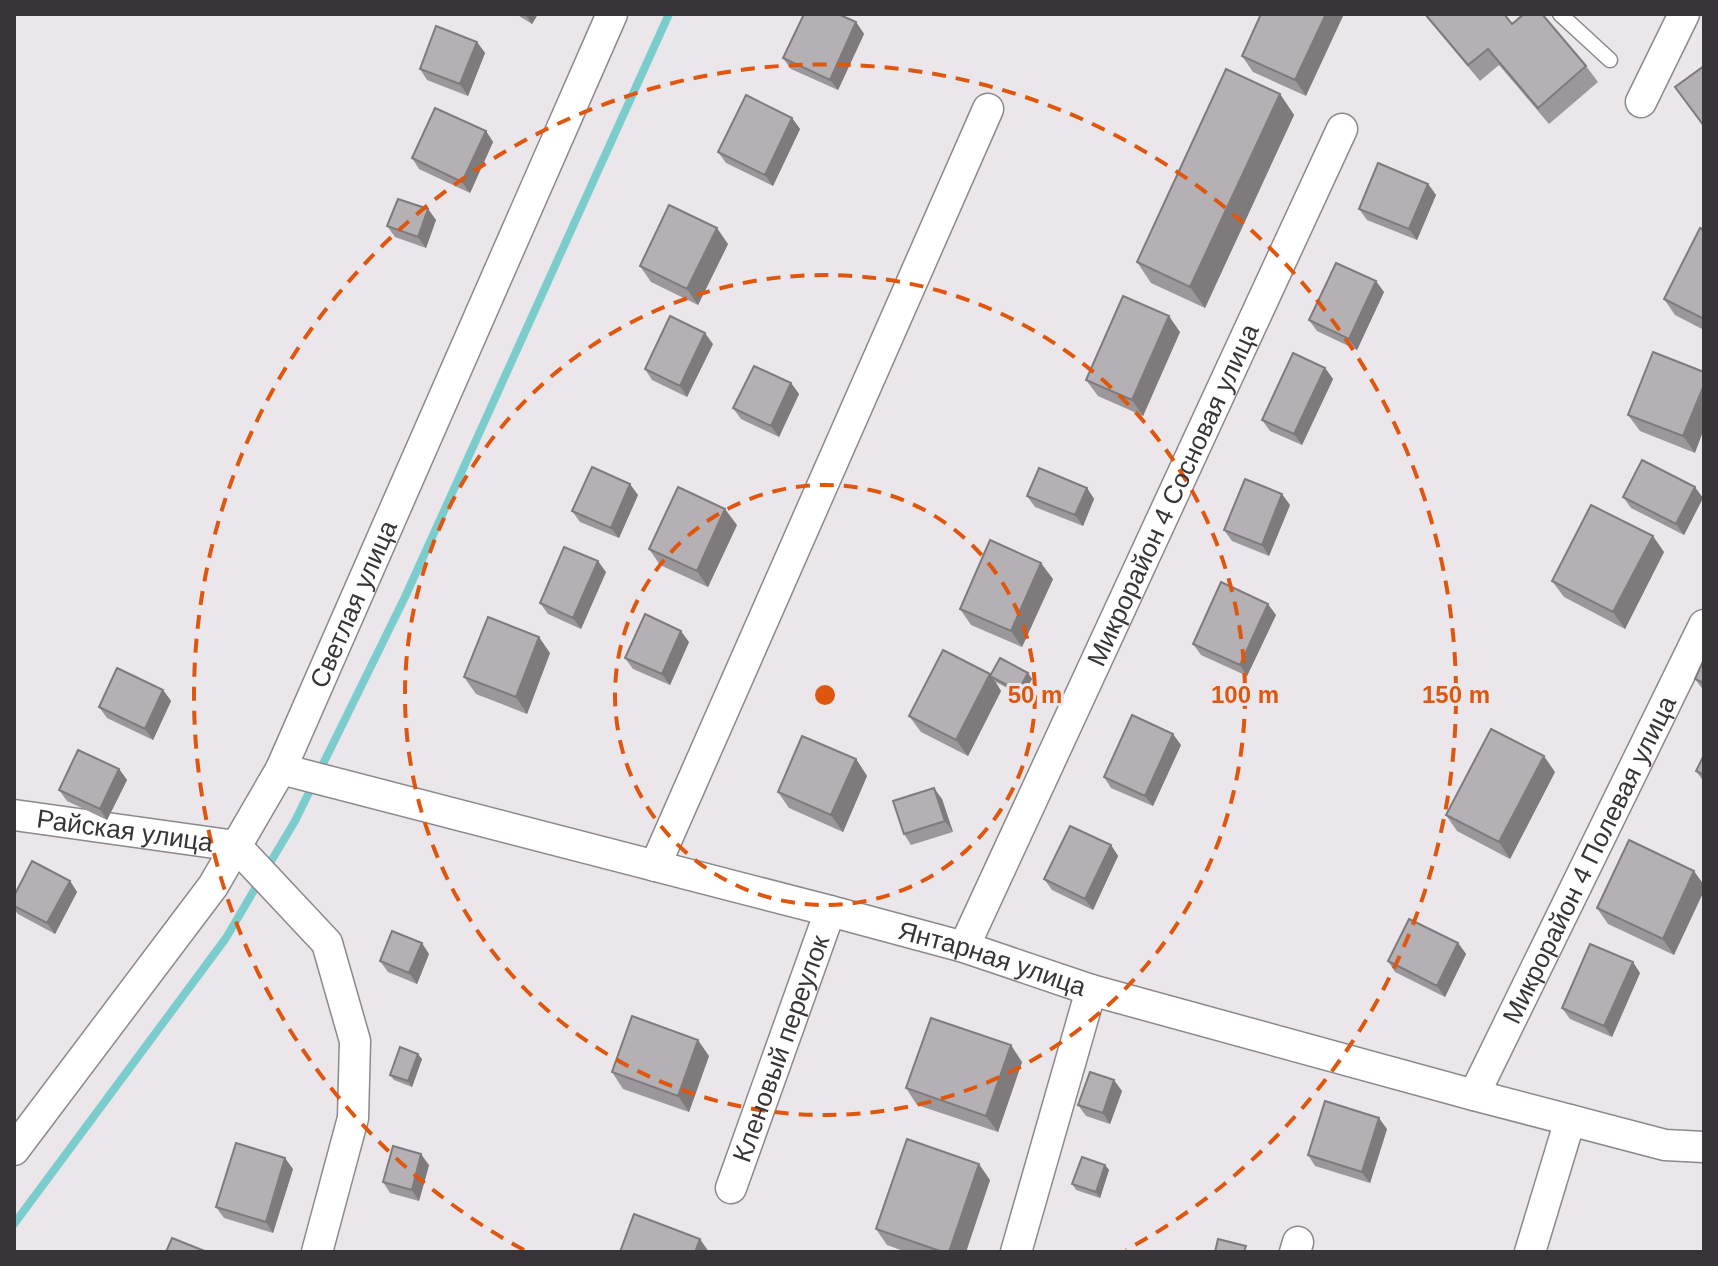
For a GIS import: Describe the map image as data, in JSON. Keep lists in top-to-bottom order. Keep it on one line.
{"streets":{"street":["Микрорайон 4 Сосновая улица","Светлая улица","Райская улица","Микрорайон 4 Полевая улица","Янтарная улица","Кленовый переулок"]},"crossings":[["Микрорайон 4 Сосновая улица","Янтарная улица"],["Светлая улица","Райская улица"],["Светлая улица","Янтарная улица"],["Микрорайон 4 Полевая улица","Янтарная улица"],["Янтарная улица","Кленовый переулок"]],"rings":["50 m","100 m","150 m"]}
